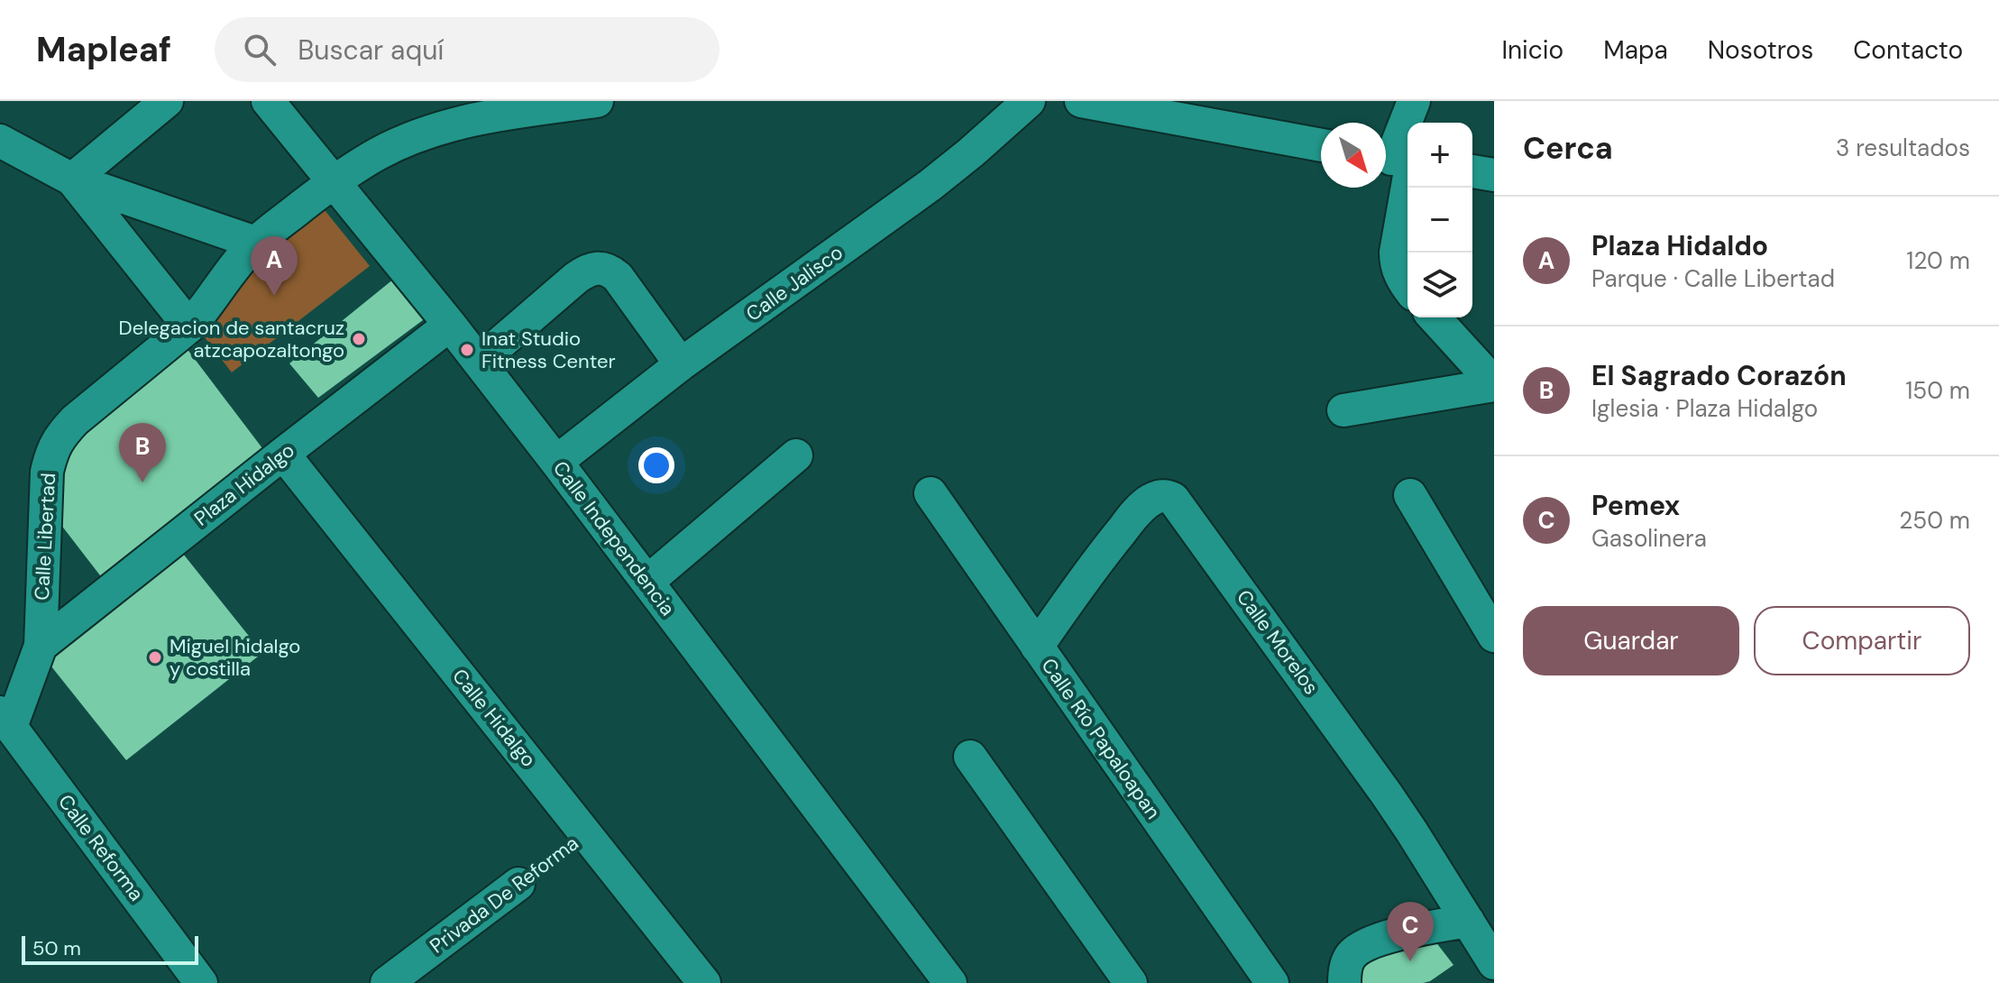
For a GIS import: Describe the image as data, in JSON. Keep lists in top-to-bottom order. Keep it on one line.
{"streets":{"street":["Calle Jalisco","Plaza Hidalgo","Calle Libertad","Calle Independencia","Calle Morelos","Calle Hidalgo","Calle Río Papaloapan","Calle Reforma","Privada De Reforma"]},"crossings":[["Calle Jalisco","Calle Independencia"],["Plaza Hidalgo","Calle Libertad"],["Plaza Hidalgo","Calle Independencia"],["Plaza Hidalgo","Calle Hidalgo"],["Calle Libertad","Calle Independencia"],["Calle Libertad","Calle Reforma"],["Calle Morelos","Calle Río Papaloapan"],["Calle Hidalgo","Privada De Reforma"]],"places":["Delegacion de santacruz atzcapozaltongo","Inat Studio Fitness Center","Miguel hidalgo y costilla"],"scale_bar":"50 m","north":"bottom right","page":{"header":"Mapleaf","search":"Buscar aquí","nav":["Inicio","Mapa","Nosotros","Contacto"],"heading":["Cerca","3 resultados"],"map_buttons":["+","−"],"list":[{"mark":"A","name":"Plaza Hidaldo","note":"Parque · Calle Libertad","value":"120 m"},{"mark":"B","name":"El Sagrado Corazón","note":"Iglesia · Plaza Hidalgo","value":"150 m"},{"mark":"C","name":"Pemex","note":"Gasolinera","value":"250 m"}],"pins":["A","B","C"],"buttons":["Guardar","Compartir"],"scale":"50 m"}}
